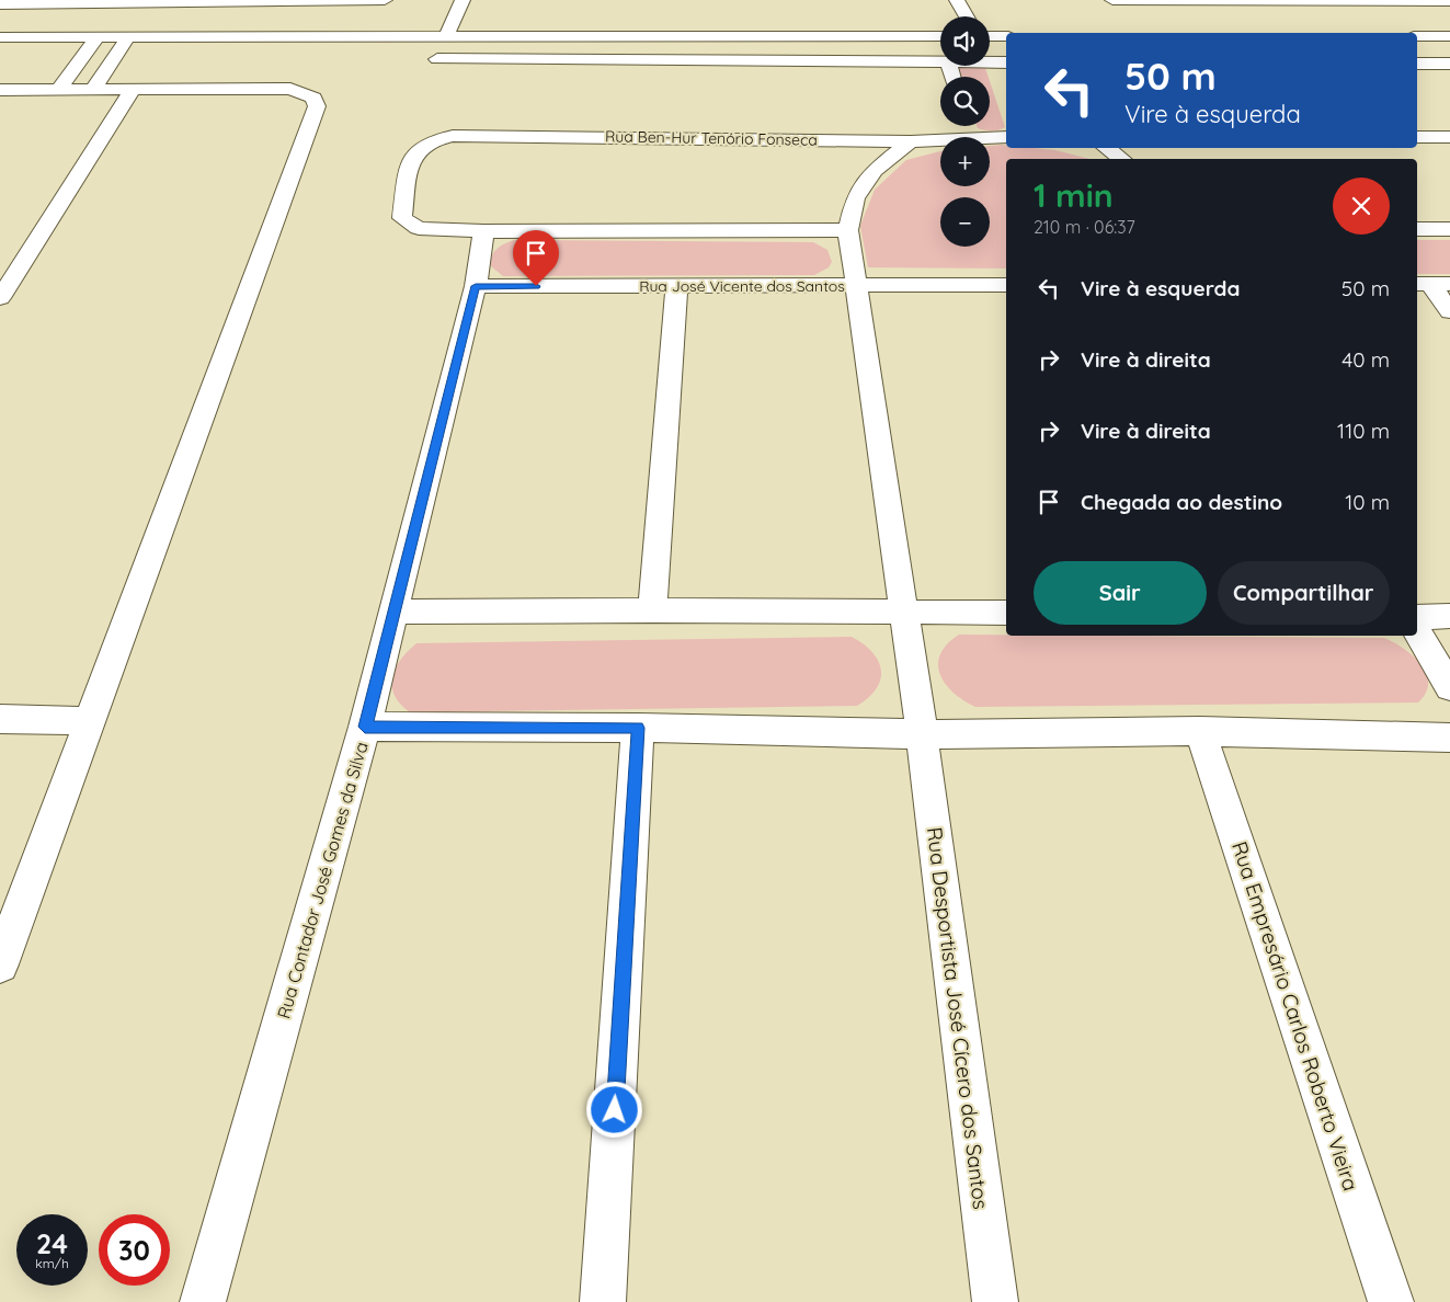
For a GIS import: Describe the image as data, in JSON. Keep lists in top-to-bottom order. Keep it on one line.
{"streets":{"street":["Rua Ben-Hur Tenório Fonseca","Rua José Vicente dos Santos","Rua Contador José Gomes da Silva","Rua Empresário Carlos Roberto Vieira","Rua Desportista José Cícero dos Santos"]},"crossings":[["Rua Ben-Hur Tenório Fonseca","Rua Contador José Gomes da Silva"],["Rua José Vicente dos Santos","Rua Contador José Gomes da Silva"],["Rua José Vicente dos Santos","Rua Desportista José Cícero dos Santos"]],"page":{"map_buttons":["+","−"],"turn":["50 m","Vire à esquerda"],"heading":["1 min","210 m · 06:37"],"list":[{"name":"Vire à esquerda","value":"50 m"},{"name":"Vire à direita","value":"40 m"},{"name":"Vire à direita","value":"110 m"},{"name":"Chegada ao destino","value":"10 m"}],"buttons":["Sair","Compartilhar"],"speed":"24 km/h","limit":"30"}}
